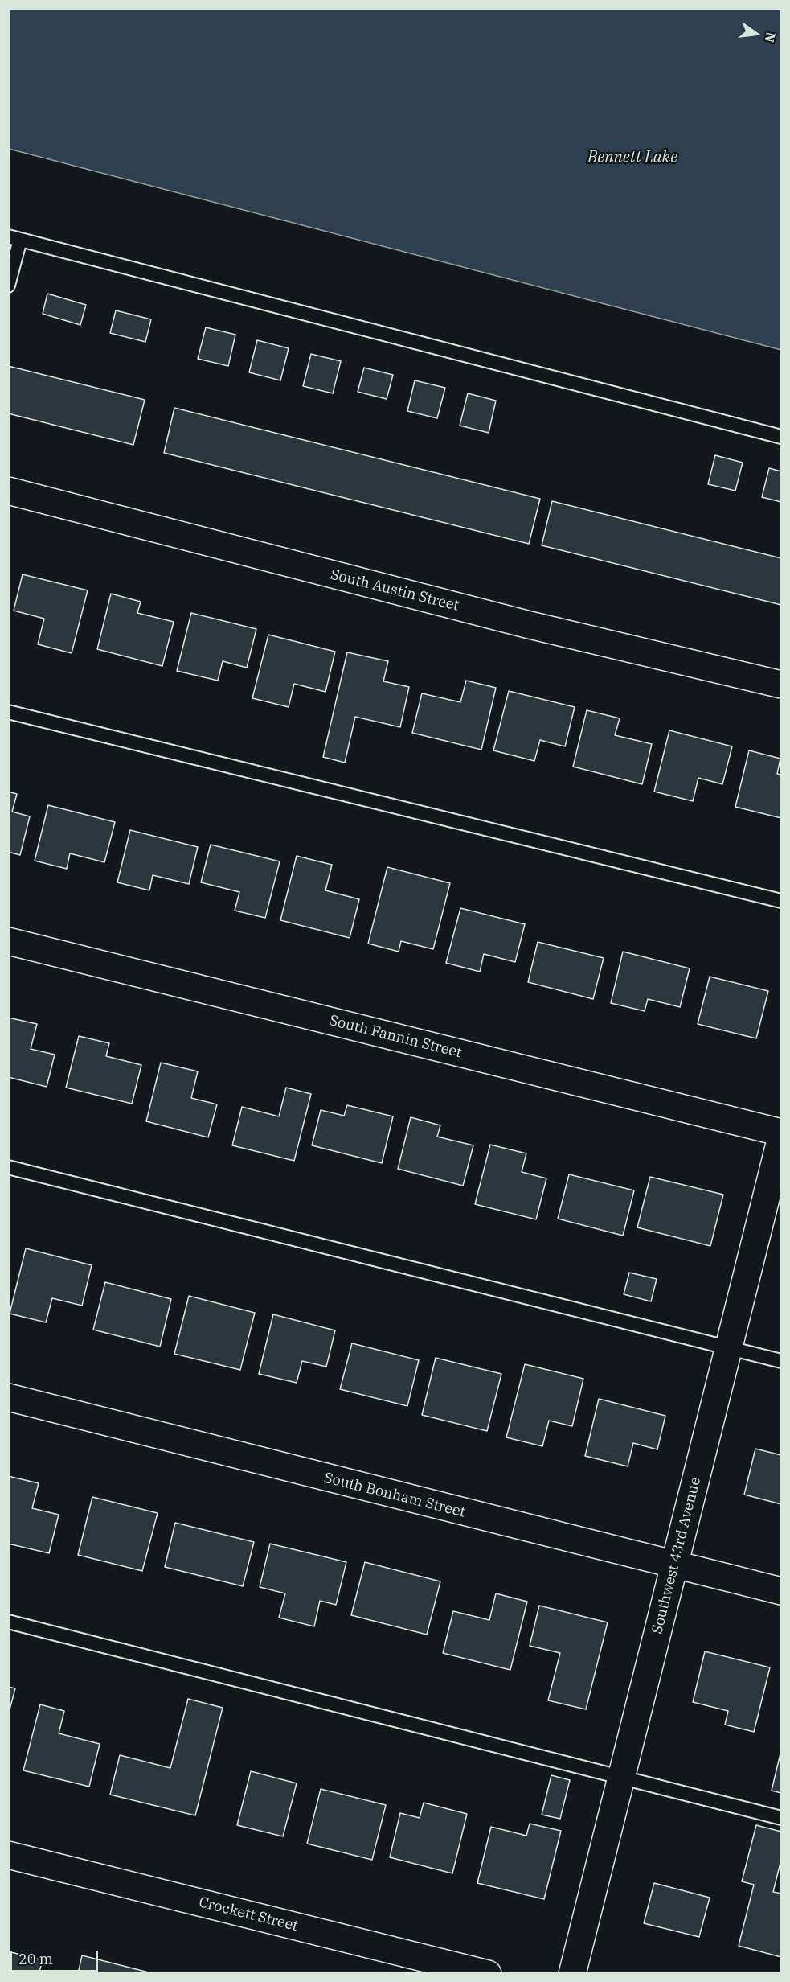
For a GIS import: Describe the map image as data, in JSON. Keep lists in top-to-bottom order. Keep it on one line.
{"streets":{"street":["South Austin Street","South Fannin Street","South Bonham Street","Southwest 43rd Avenue","Crockett Street"]},"crossings":[["South Bonham Street","Southwest 43rd Avenue"]],"water":["Bennett Lake"],"scale_bar":"20 m","north":"right"}
